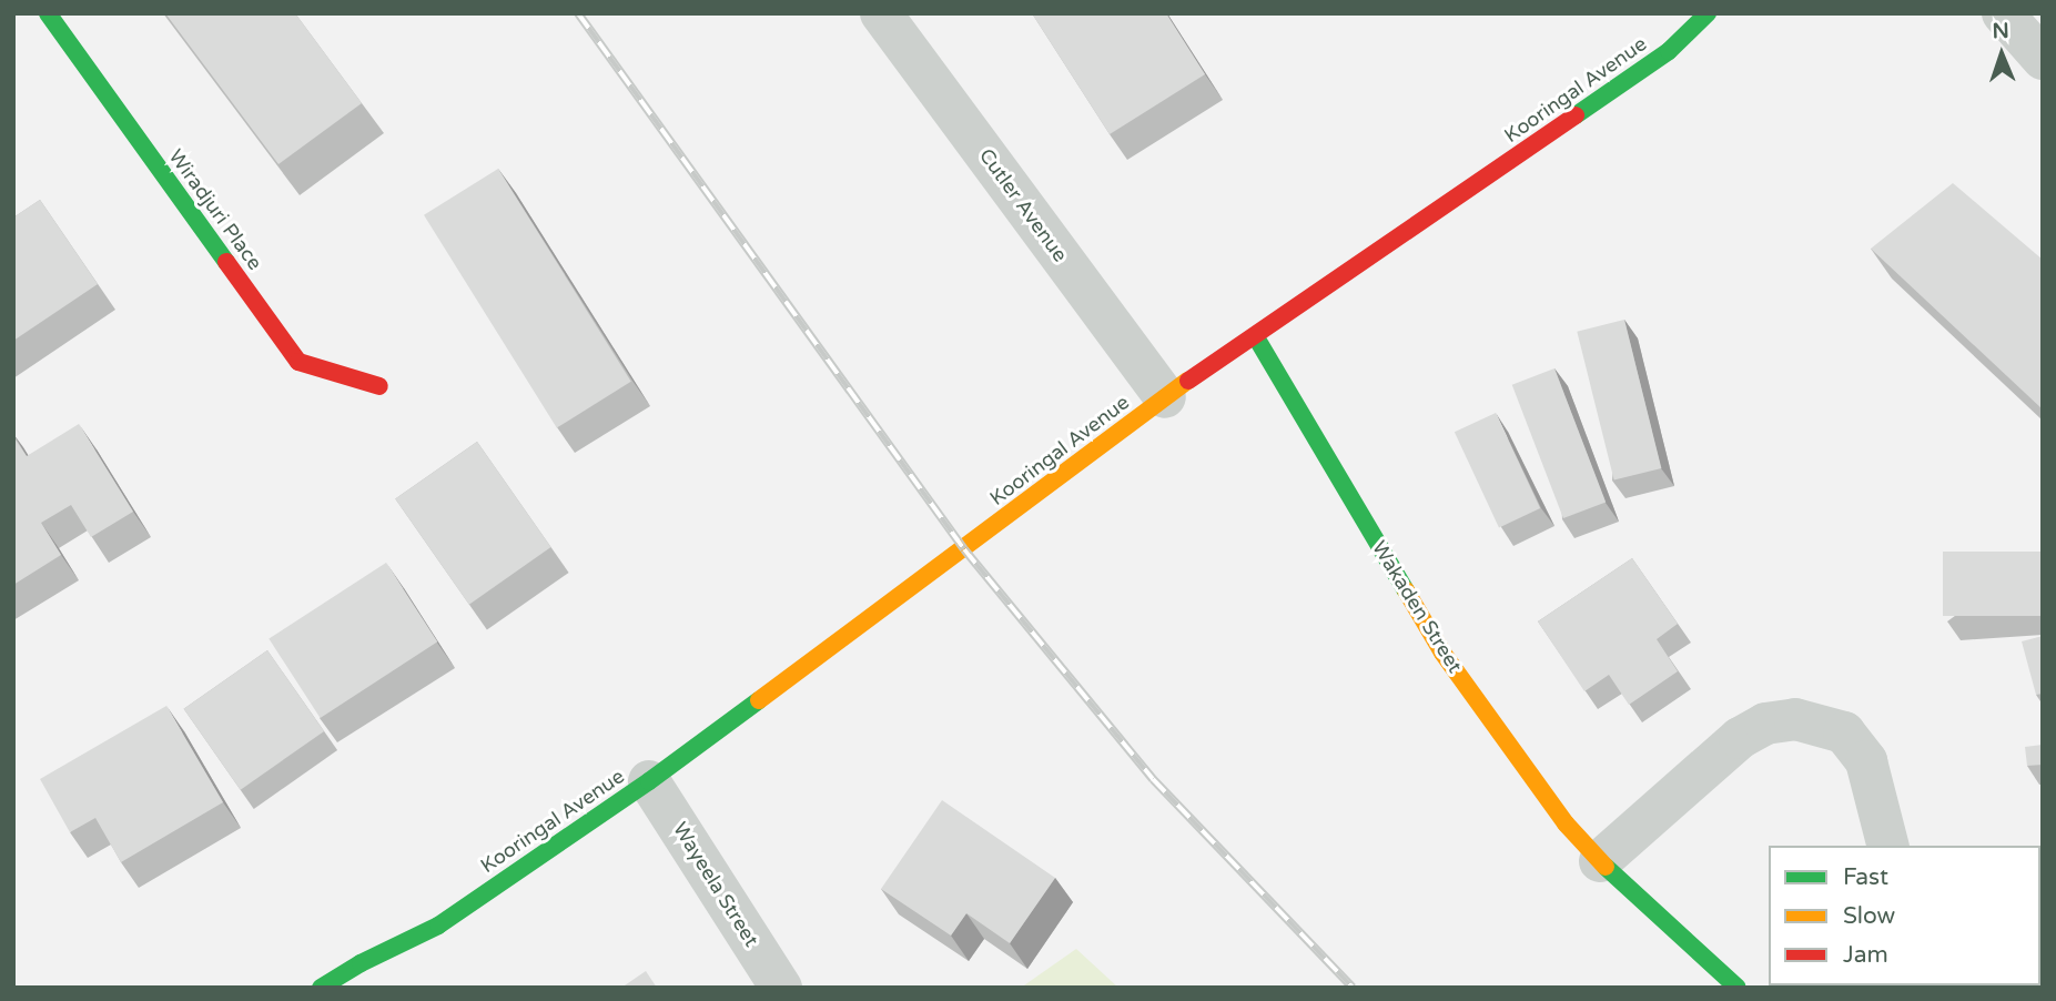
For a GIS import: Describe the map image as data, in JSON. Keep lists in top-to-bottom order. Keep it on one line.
{"streets":{"street":["Kooringal Avenue","Cutler Avenue","Wiradjuri Place","Wakaden Street","Wayeela Street"]},"crossings":[["Kooringal Avenue","Cutler Avenue"],["Kooringal Avenue","Wakaden Street"],["Kooringal Avenue","Wayeela Street"]],"legend":["Fast","Slow","Jam"],"north":"top"}
